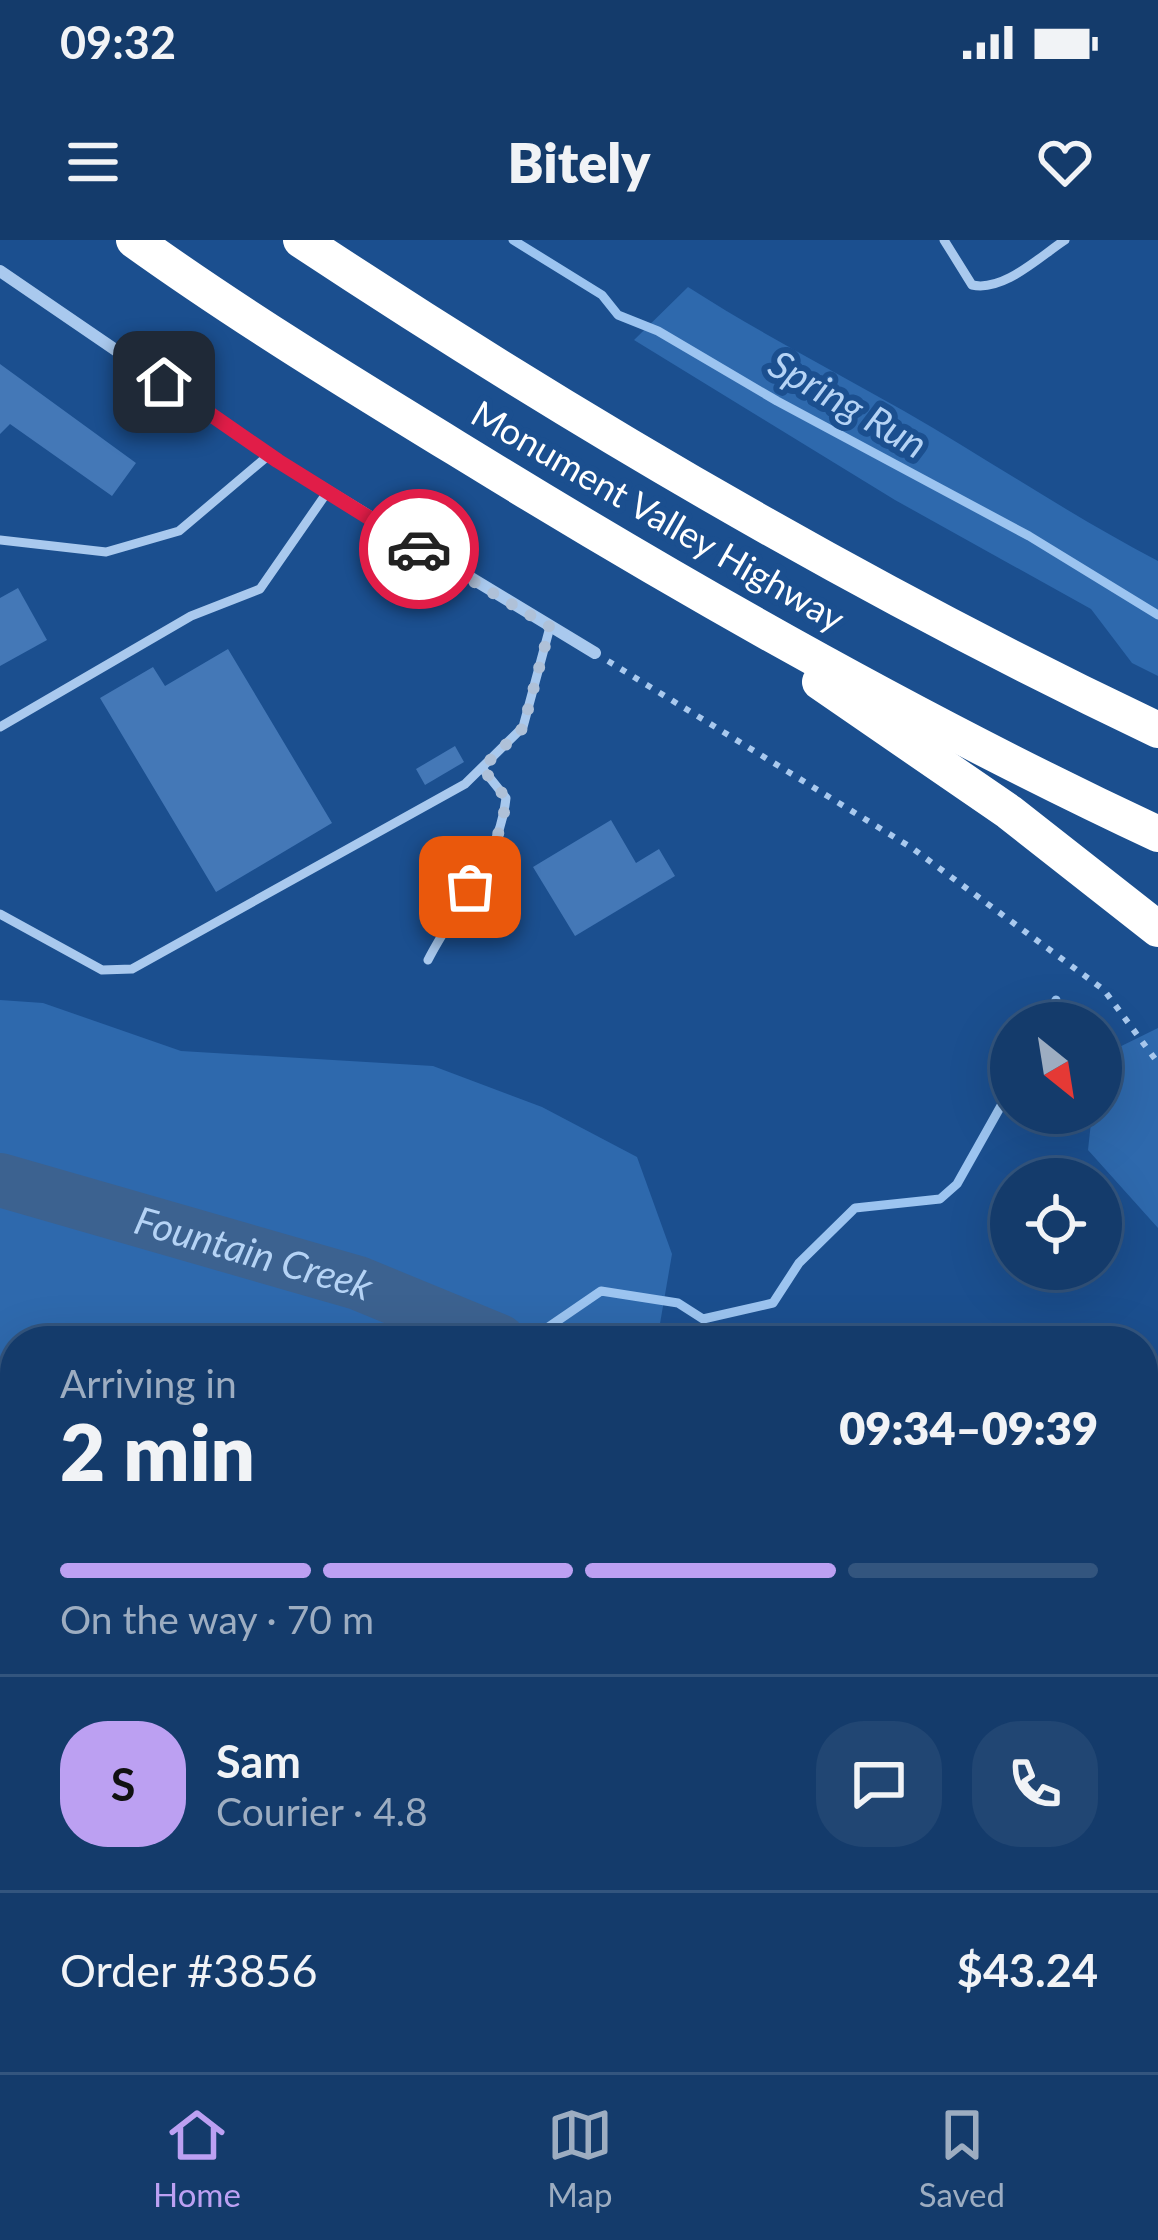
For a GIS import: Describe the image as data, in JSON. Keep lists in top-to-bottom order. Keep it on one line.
{"streets":{"highway":["Monument Valley Highway"]},"water":["Spring Run","Fountain Creek"],"north":"bottom right","page":{"status":"09:32","header":"Bitely","heading":["2 min","Arriving in","09:34–09:39"],"panel":["Sam","Courier · 4.8","Order #3856","$43.24"],"bar":"On the way · 70 m","round":"S","tabs":["Home","Map","Saved"]}}
